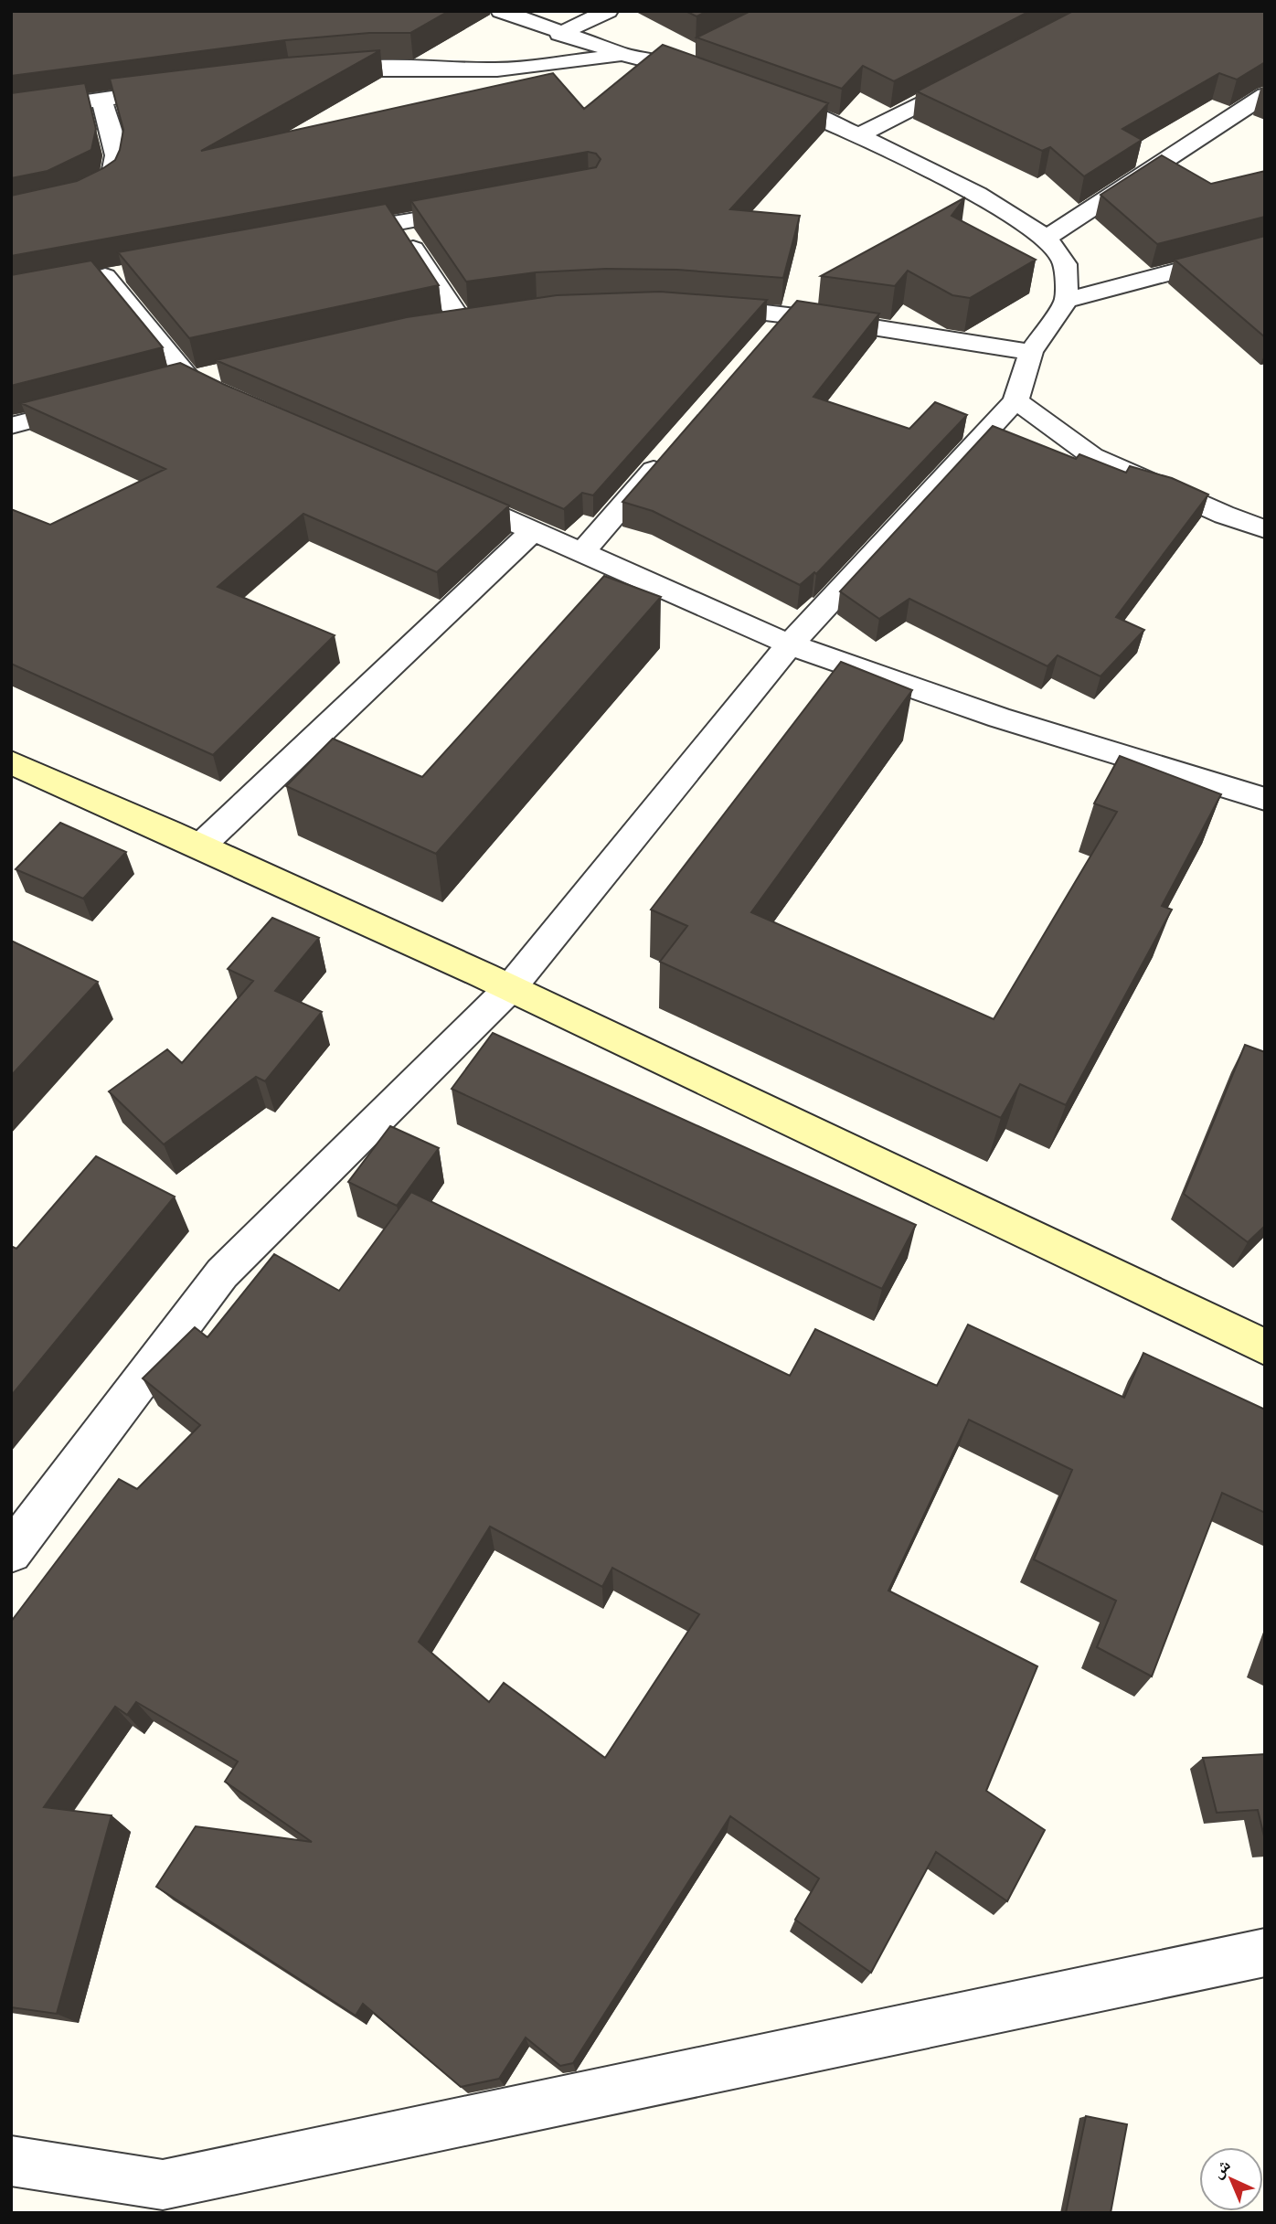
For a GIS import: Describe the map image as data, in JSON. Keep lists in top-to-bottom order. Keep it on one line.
{"north":"top left"}
